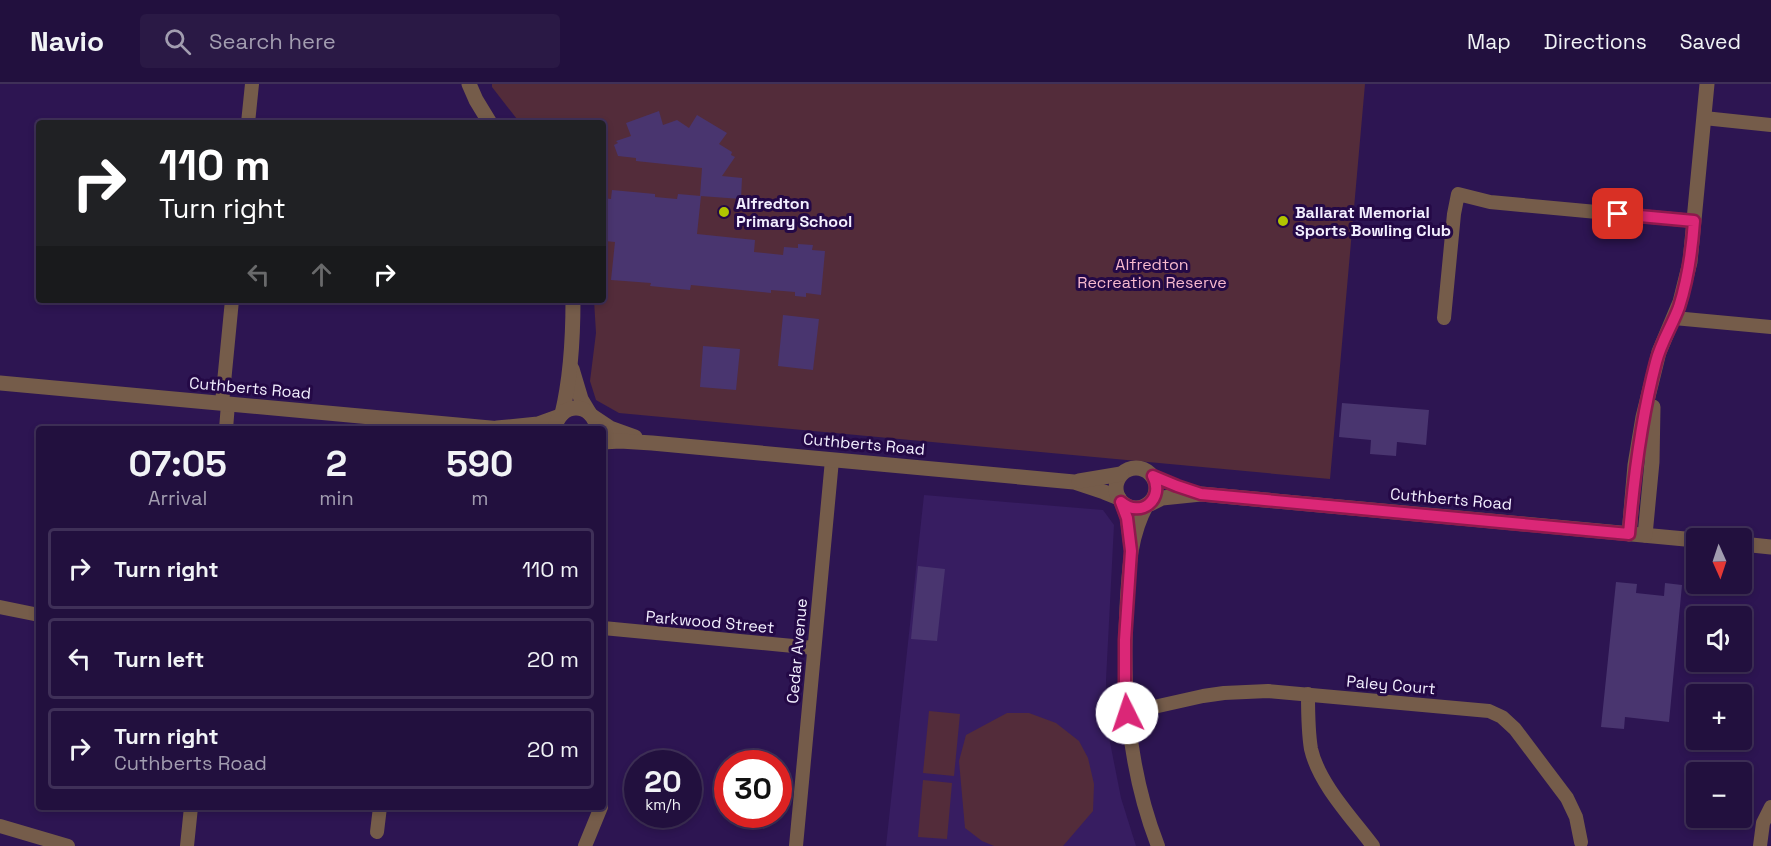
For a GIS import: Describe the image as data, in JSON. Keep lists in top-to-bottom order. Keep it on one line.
{"streets":{"street":["Cuthberts Road","Parkwood Street","Cedar Avenue","Paley Court"]},"crossings":[["Cuthberts Road","Cedar Avenue"],["Parkwood Street","Cedar Avenue"]],"parks":["Alfredton Recreation Reserve"],"places":["Alfredton Primary School","Ballarat Memorial Sports Bowling Club"],"north":"bottom","page":{"header":"Navio","search":"Search here","nav":["Map","Directions","Saved"],"turn":["110 m","Turn right"],"eta":["07:05","Arrival","2","min","590","m"],"map_buttons":["+","−"],"list":[{"name":"Turn right","value":"110 m"},{"name":"Turn left","value":"20 m"},{"name":"Turn right","note":"Cuthberts Road","value":"20 m"}],"speed":"20 km/h","limit":"30"}}
